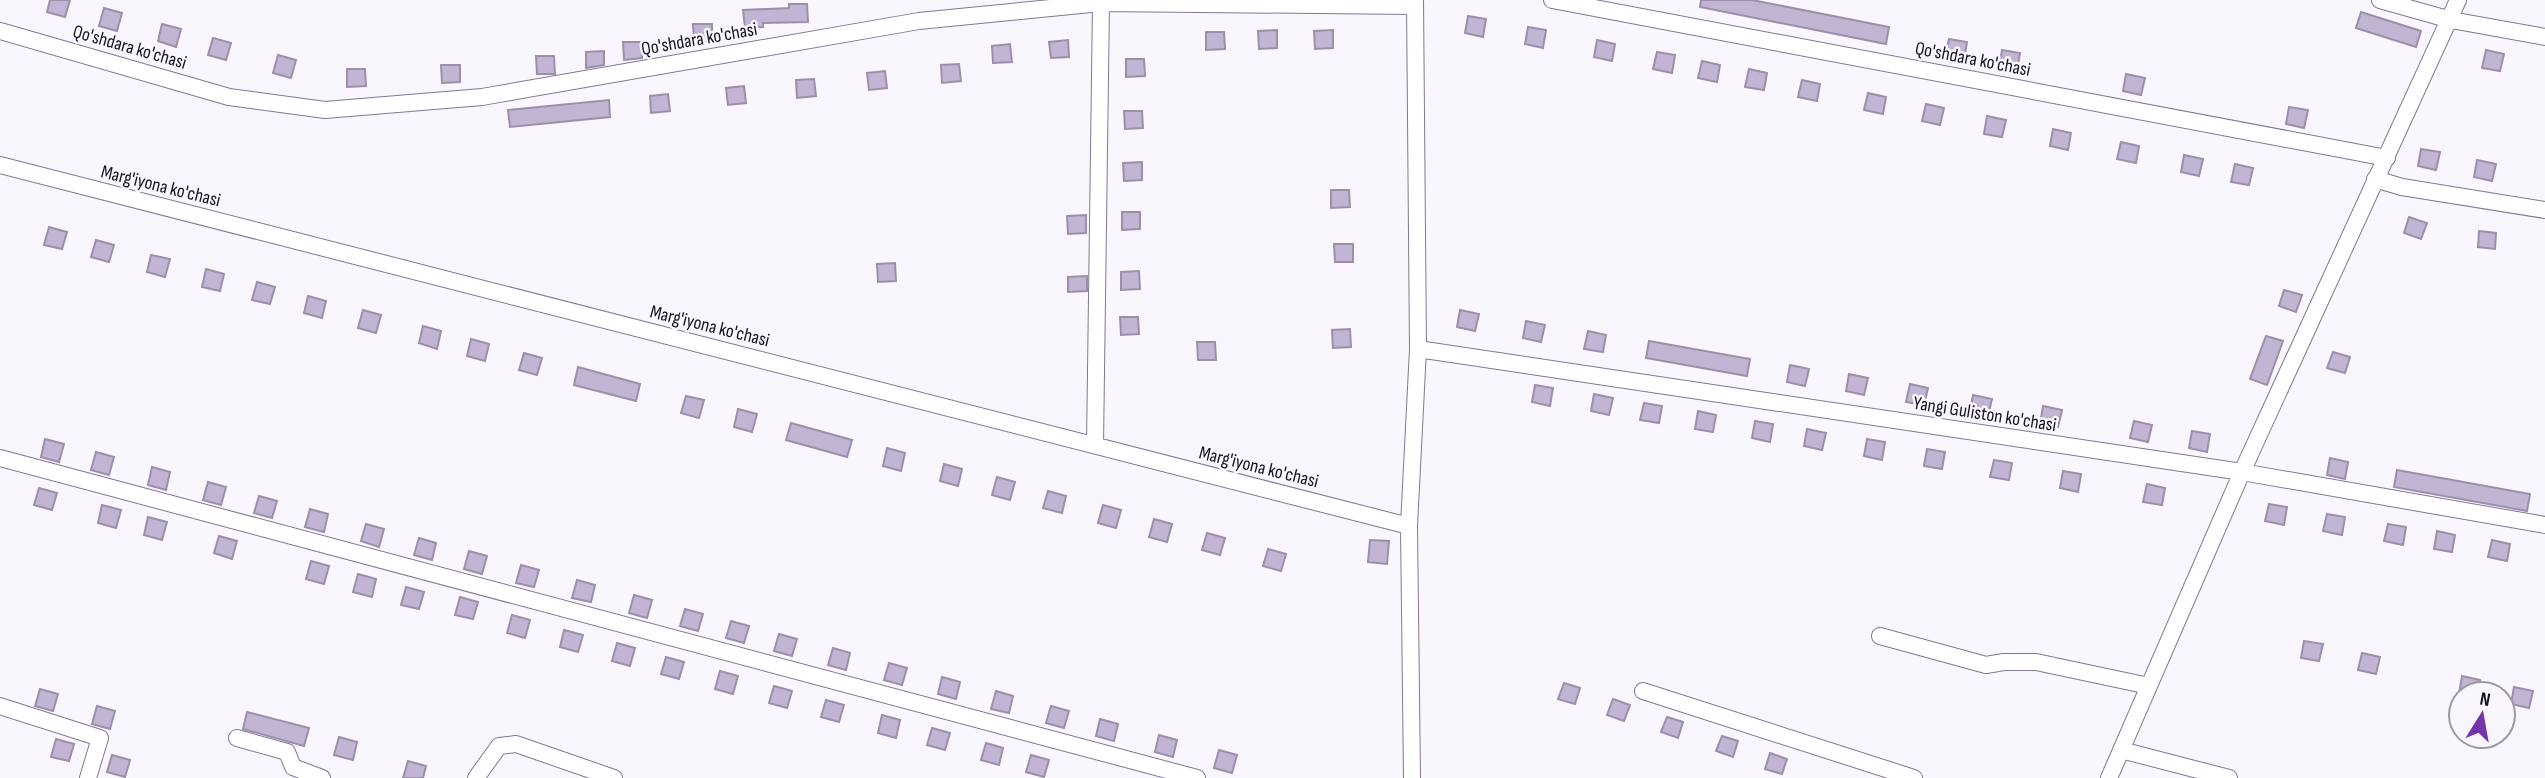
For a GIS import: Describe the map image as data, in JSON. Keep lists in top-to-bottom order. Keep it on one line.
{"streets":{"street":["Qo'shdara ko'chasi","Marg'iyona ko'chasi","Yangi Guliston ko'chasi"]},"north":"top"}
